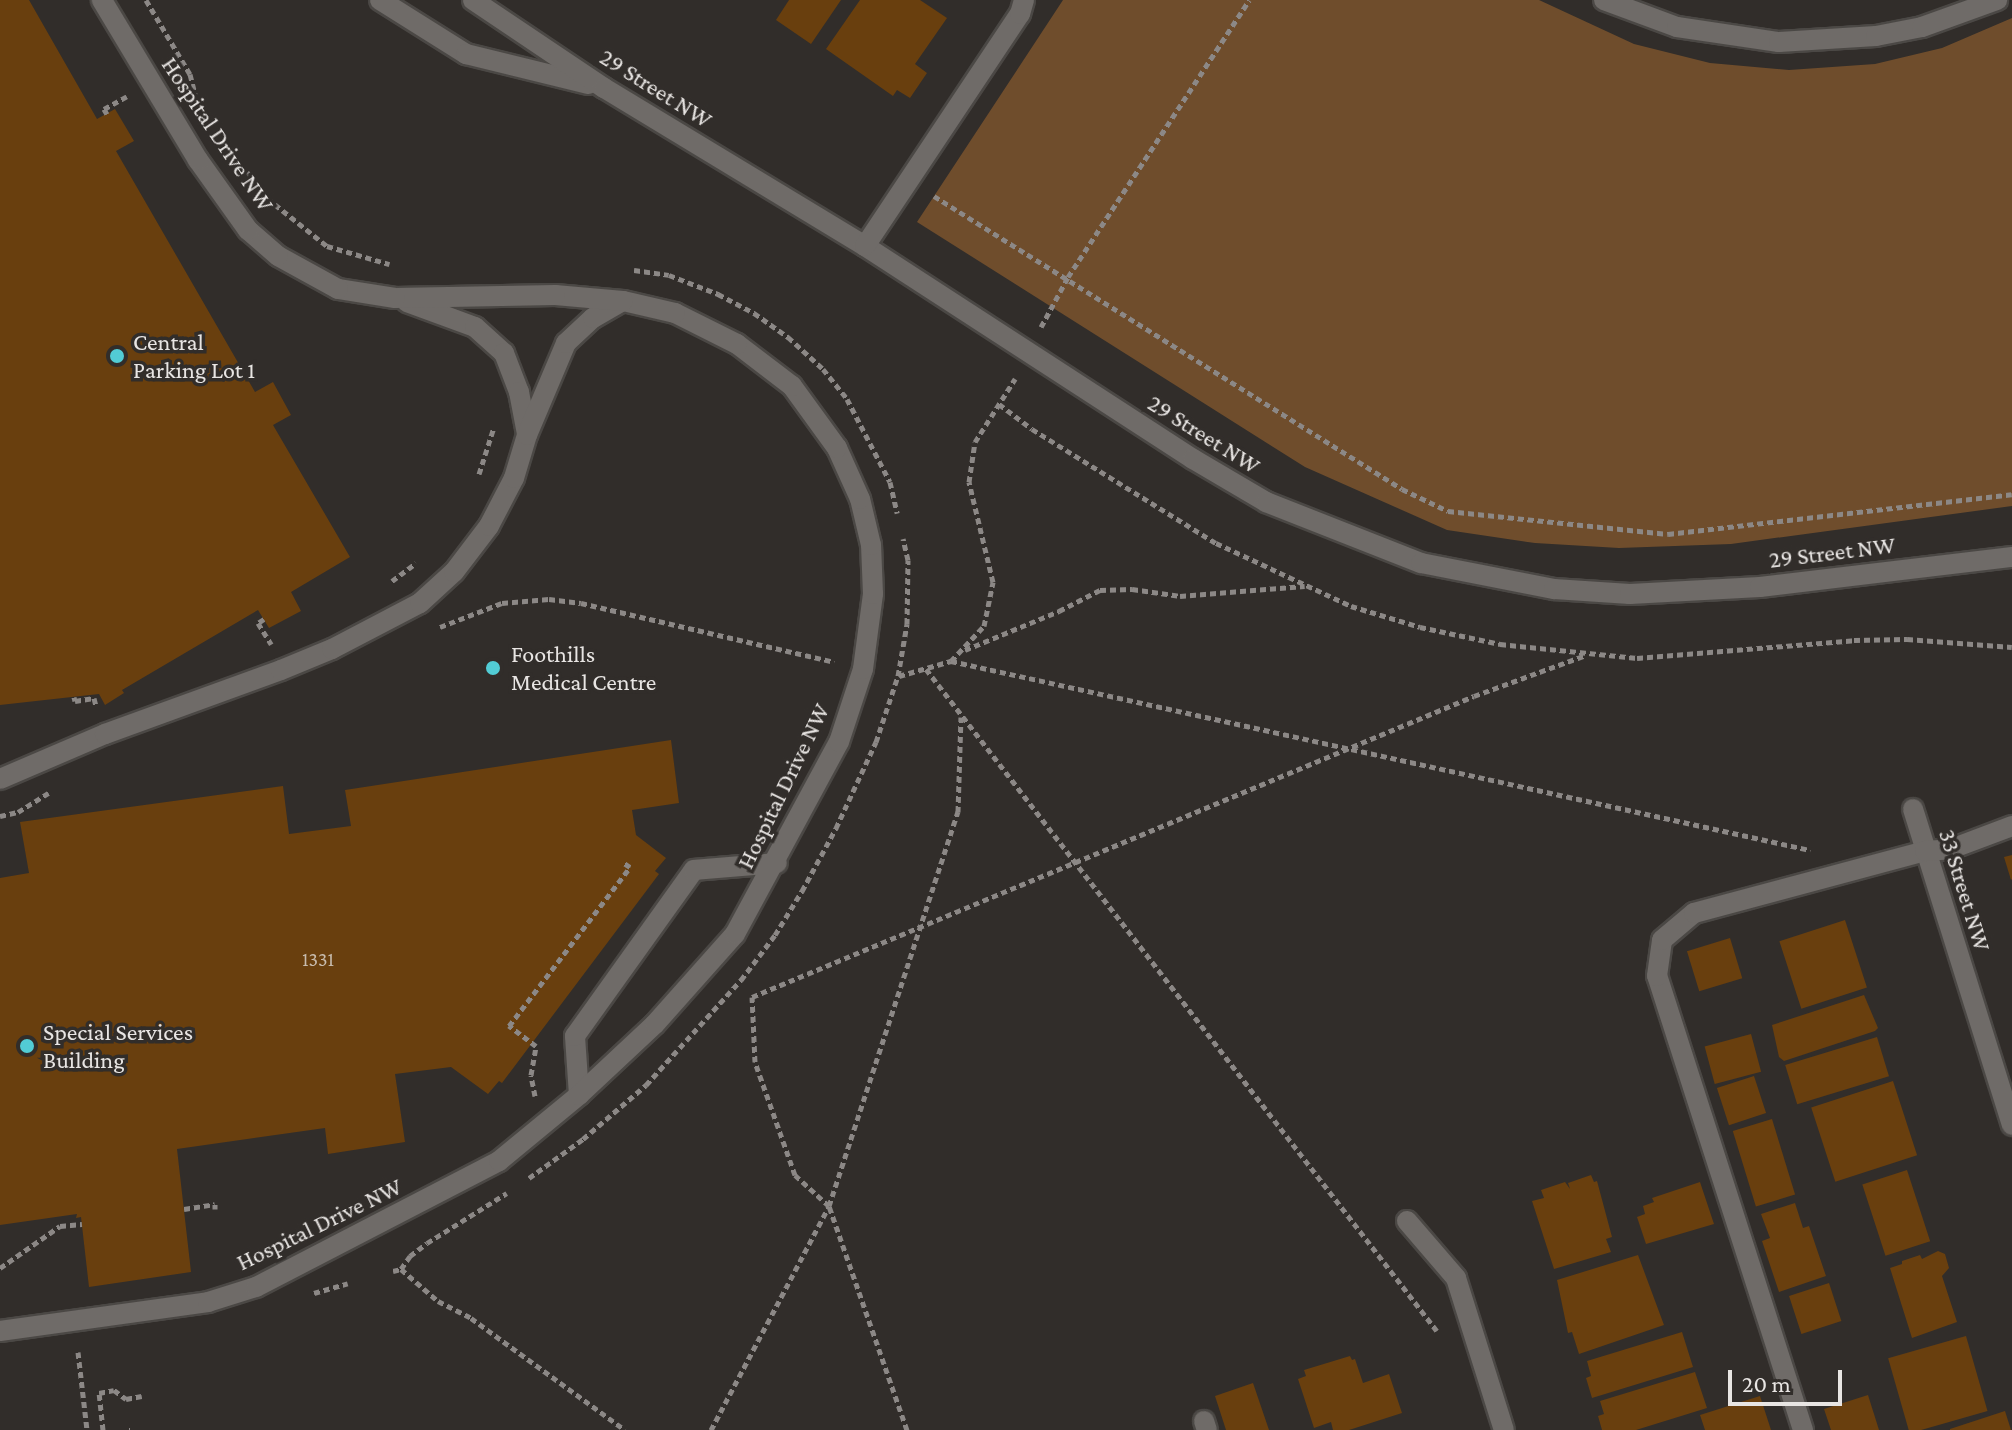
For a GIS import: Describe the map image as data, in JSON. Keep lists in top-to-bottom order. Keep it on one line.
{"streets":{"street":["29 Street NW","Hospital Drive NW","33 Street NW"]},"places":["Central Parking Lot 1","Foothills Medical Centre","Special Services Building"],"house_numbers":["1331"],"scale_bar":"20 m"}
